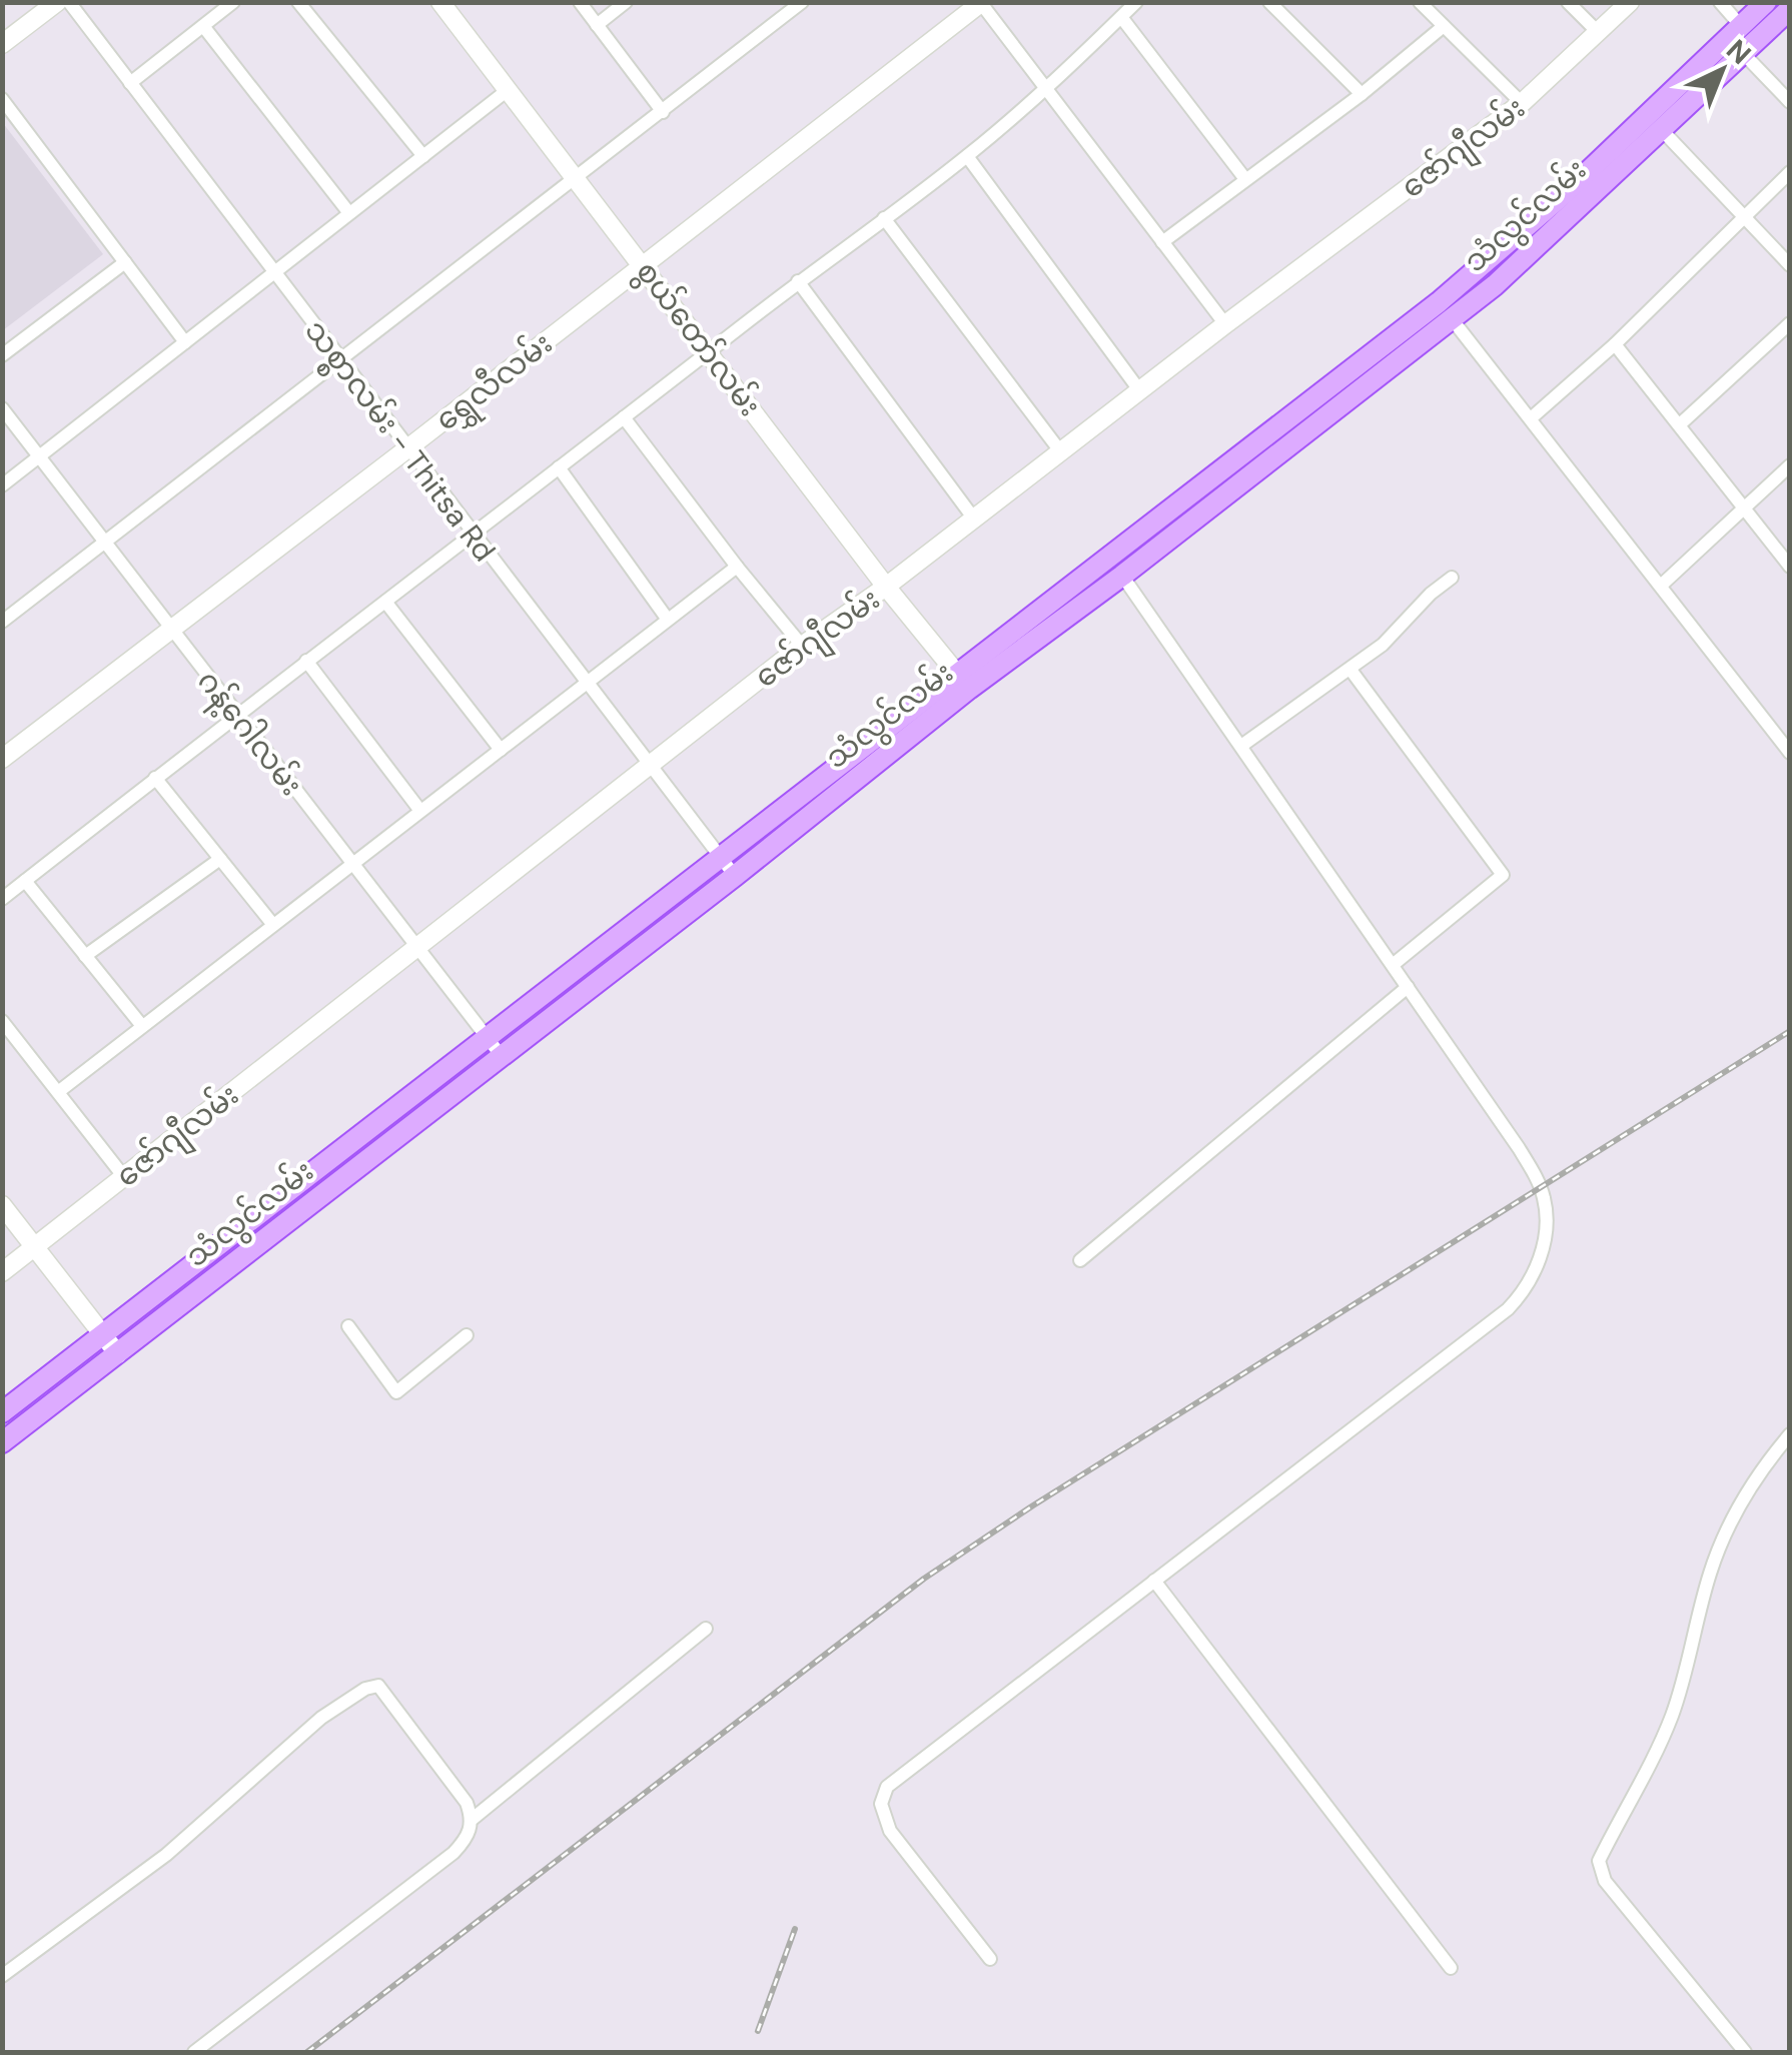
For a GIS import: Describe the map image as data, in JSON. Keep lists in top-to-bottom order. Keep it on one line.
{"streets":{"main road":["သံလွင်လမ်း"],"street":["ဇော်ဂျီလမ်း","စွယ်တော်လမ်း","ရွှေလီလမ်း","သစ္စာလမ်း - Thitsa Rd","ဂန့်ဂေါလမ်း"]},"crossings":[["ဇော်ဂျီလမ်း","စွယ်တော်လမ်း"],["ဇော်ဂျီလမ်း","သစ္စာလမ်း - Thitsa Rd"],["ဇော်ဂျီလမ်း","ဂန့်ဂေါလမ်း"],["သံလွင်လမ်း","စွယ်တော်လမ်း"],["သံလွင်လမ်း","သစ္စာလမ်း - Thitsa Rd"],["သံလွင်လမ်း","ဂန့်ဂေါလမ်း"],["စွယ်တော်လမ်း","ရွှေလီလမ်း"],["ရွှေလီလမ်း","သစ္စာလမ်း - Thitsa Rd"],["ရွှေလီလမ်း","ဂန့်ဂေါလမ်း"]],"north":"top right"}
